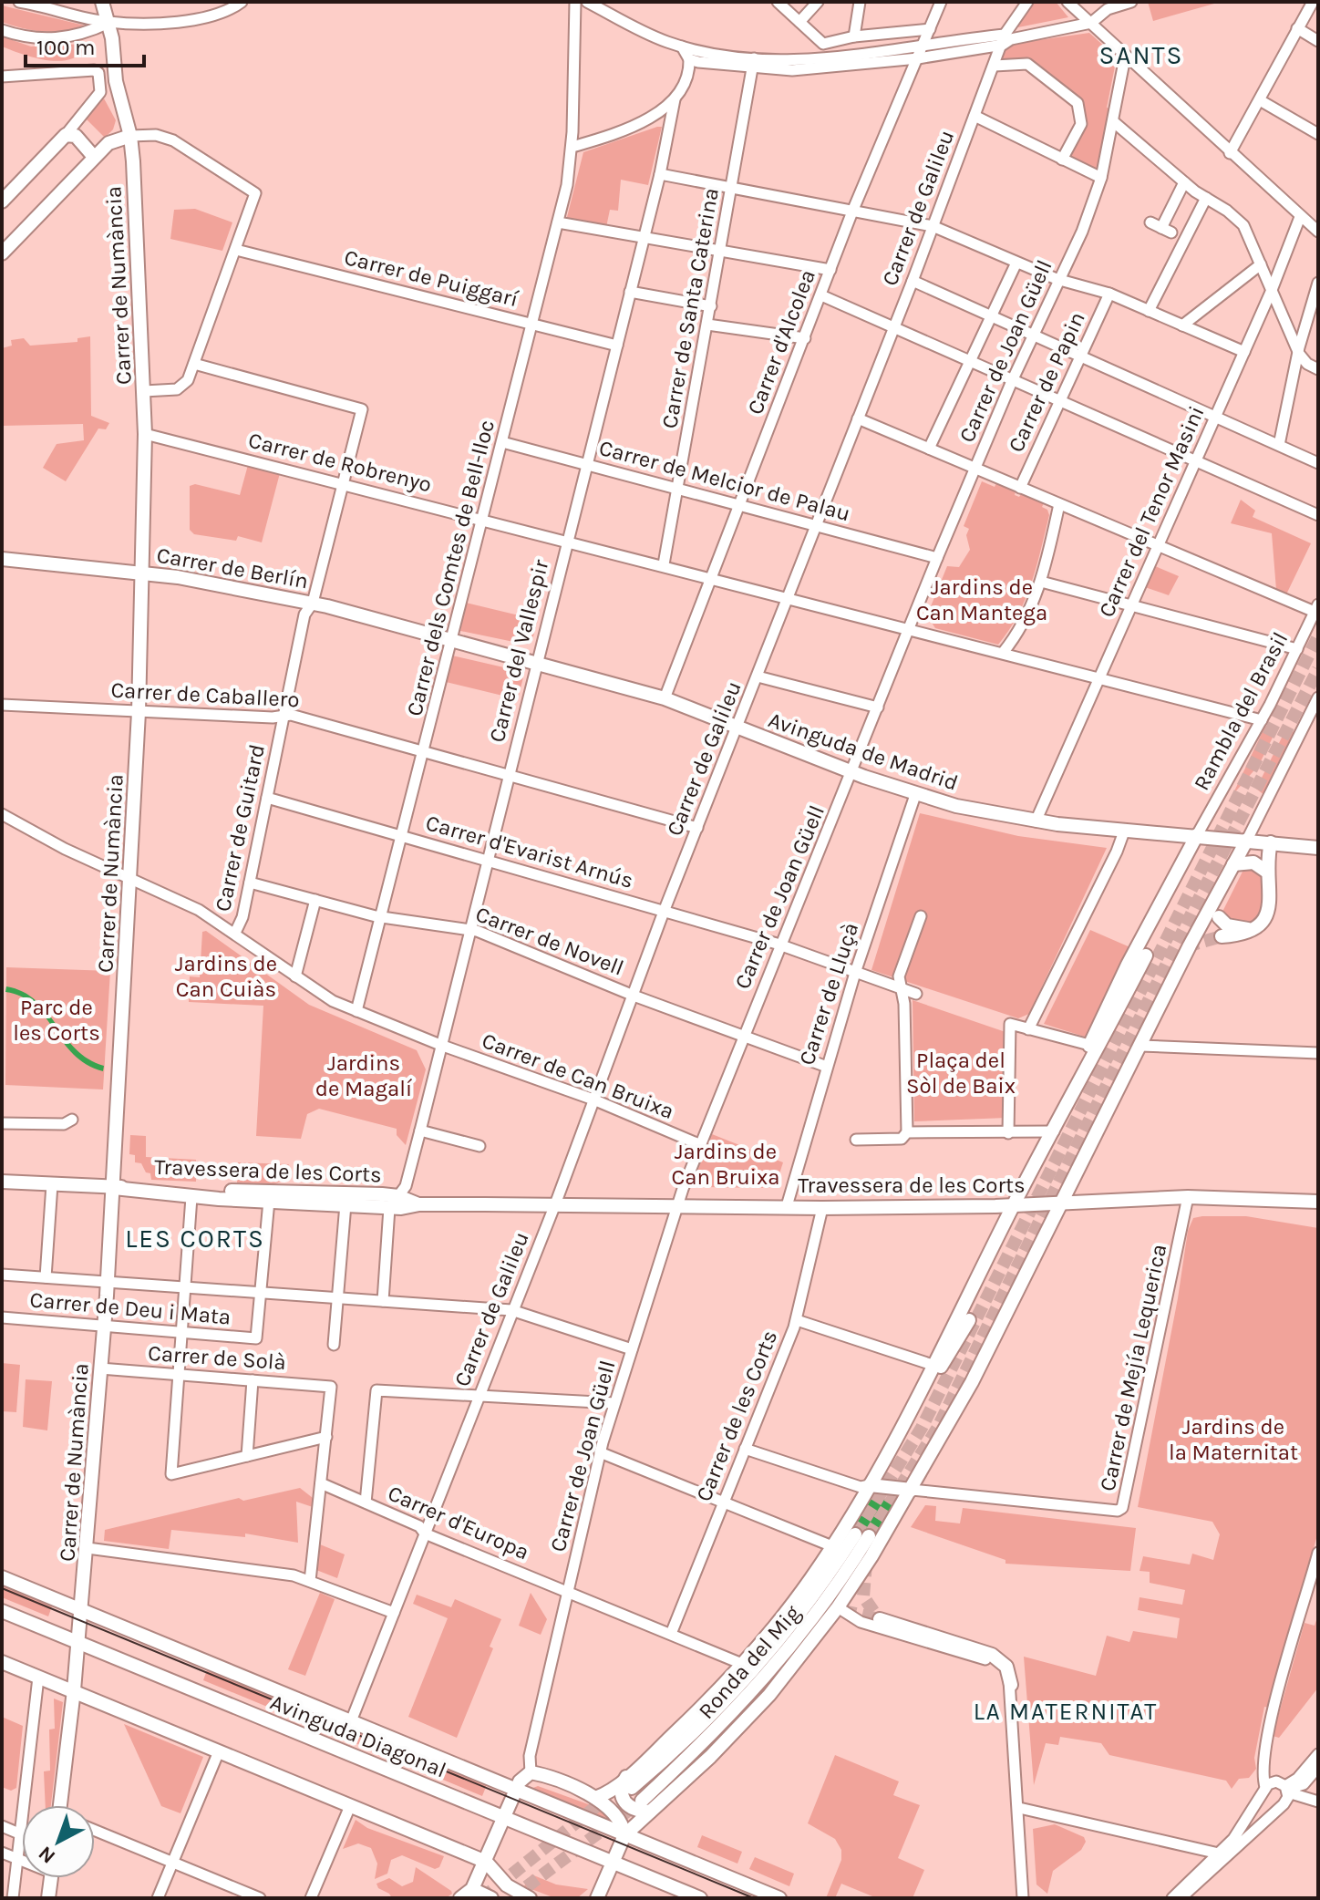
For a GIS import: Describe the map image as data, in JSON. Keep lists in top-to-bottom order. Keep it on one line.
{"streets":{"main road":["Carrer de Numància","Carrer de Berlín","Avinguda de Madrid","Travessera de les Corts","Ronda del Mig","Avinguda Diagonal"],"street":["Carrer de Galileu","Carrer de Puiggarí","Carrer de Santa Caterina","Carrer d'Alcolea","Carrer de Joan Güell","Carrer de Papin","Carrer de Robrenyo","Carrer de Melcior de Palau","Carrer del Tenor Masini","Carrer dels Comtes de Bell-lloc","Carrer del Vallespir","Carrer de Caballero","Rambla del Brasil","Carrer de Guitard","Carrer d'Evarist Arnús","Carrer de Novell","Carrer de Lluçà","Carrer de Can Bruixa","Carrer de Deu i Mata","Carrer de Solà","Carrer de Mejía Lequerica","Carrer de les Corts","Carrer d'Europa"]},"crossings":[["Carrer de Galileu","Carrer de Robrenyo"],["Carrer de Galileu","Carrer de Melcior de Palau"],["Carrer de Galileu","Carrer de Caballero"],["Carrer de Galileu","Avinguda de Madrid"],["Carrer de Galileu","Carrer d'Evarist Arnús"],["Carrer de Galileu","Carrer de Novell"],["Carrer de Galileu","Carrer de Can Bruixa"],["Carrer de Galileu","Travessera de les Corts"],["Carrer de Galileu","Carrer d'Europa"],["Carrer de Puiggarí","Carrer dels Comtes de Bell-lloc"],["Carrer de Puiggarí","Carrer del Vallespir"],["Carrer de Numància","Carrer de Robrenyo"],["Carrer de Numància","Carrer de Berlín"],["Carrer de Numància","Carrer de Caballero"],["Carrer de Numància","Carrer de Can Bruixa"],["Carrer de Numància","Travessera de les Corts"],["Carrer de Numància","Carrer de Deu i Mata"],["Carrer de Numància","Carrer de Solà"],["Carrer de Numància","Avinguda Diagonal"],["Carrer de Santa Caterina","Carrer de Robrenyo"],["Carrer de Santa Caterina","Carrer de Melcior de Palau"],["Carrer d'Alcolea","Carrer de Robrenyo"],["Carrer d'Alcolea","Carrer de Melcior de Palau"],["Carrer d'Alcolea","Avinguda de Madrid"],["Carrer de Joan Güell","Carrer de Robrenyo"],["Carrer de Joan Güell","Carrer de Melcior de Palau"],["Carrer de Joan Güell","Avinguda de Madrid"],["Carrer de Joan Güell","Carrer d'Evarist Arnús"],["Carrer de Joan Güell","Carrer de Novell"],["Carrer de Joan Güell","Carrer de Can Bruixa"],["Carrer de Joan Güell","Travessera de les Corts"],["Carrer de Joan Güell","Carrer d'Europa"],["Carrer de Robrenyo","Carrer del Tenor Masini"],["Carrer de Robrenyo","Carrer dels Comtes de Bell-lloc"],["Carrer de Robrenyo","Carrer del Vallespir"],["Carrer de Robrenyo","Rambla del Brasil"],["Carrer de Robrenyo","Carrer de Guitard"],["Carrer de Melcior de Palau","Carrer dels Comtes de Bell-lloc"],["Carrer de Melcior de Palau","Carrer del Vallespir"],["Carrer del Tenor Masini","Avinguda de Madrid"],["Carrer de Berlín","Carrer dels Comtes de Bell-lloc"],["Carrer de Berlín","Avinguda de Madrid"],["Carrer de Berlín","Carrer de Guitard"],["Carrer dels Comtes de Bell-lloc","Carrer de Caballero"],["Carrer dels Comtes de Bell-lloc","Avinguda de Madrid"],["Carrer dels Comtes de Bell-lloc","Carrer d'Evarist Arnús"],["Carrer dels Comtes de Bell-lloc","Carrer de Novell"],["Carrer dels Comtes de Bell-lloc","Carrer de Can Bruixa"],["Carrer del Vallespir","Carrer de Caballero"],["Carrer del Vallespir","Avinguda de Madrid"],["Carrer del Vallespir","Carrer d'Evarist Arnús"],["Carrer del Vallespir","Carrer de Novell"],["Carrer del Vallespir","Carrer de Can Bruixa"],["Carrer del Vallespir","Travessera de les Corts"],["Carrer de Caballero","Carrer de Guitard"],["Rambla del Brasil","Avinguda de Madrid"],["Avinguda de Madrid","Carrer de Lluçà"],["Carrer de Guitard","Carrer d'Evarist Arnús"],["Carrer de Guitard","Carrer de Novell"],["Carrer de Guitard","Carrer de Can Bruixa"],["Carrer d'Evarist Arnús","Carrer de Lluçà"],["Carrer de Novell","Carrer de Lluçà"],["Carrer de Lluçà","Travessera de les Corts"],["Travessera de les Corts","Carrer de Mejía Lequerica"],["Travessera de les Corts","Carrer de les Corts"],["Carrer de les Corts","Carrer d'Europa"]],"districts":["SANTS","LES CORTS","LA MATERNITAT"],"parks":["Jardins de Can Mantega","Jardins de Can Cuiàs","Parc de les Corts","Plaça del Sòl de Baix","Jardins de Magalí","Jardins de Can Bruixa","Jardins de la Maternitat"],"scale_bar":"100 m","north":"bottom left"}
